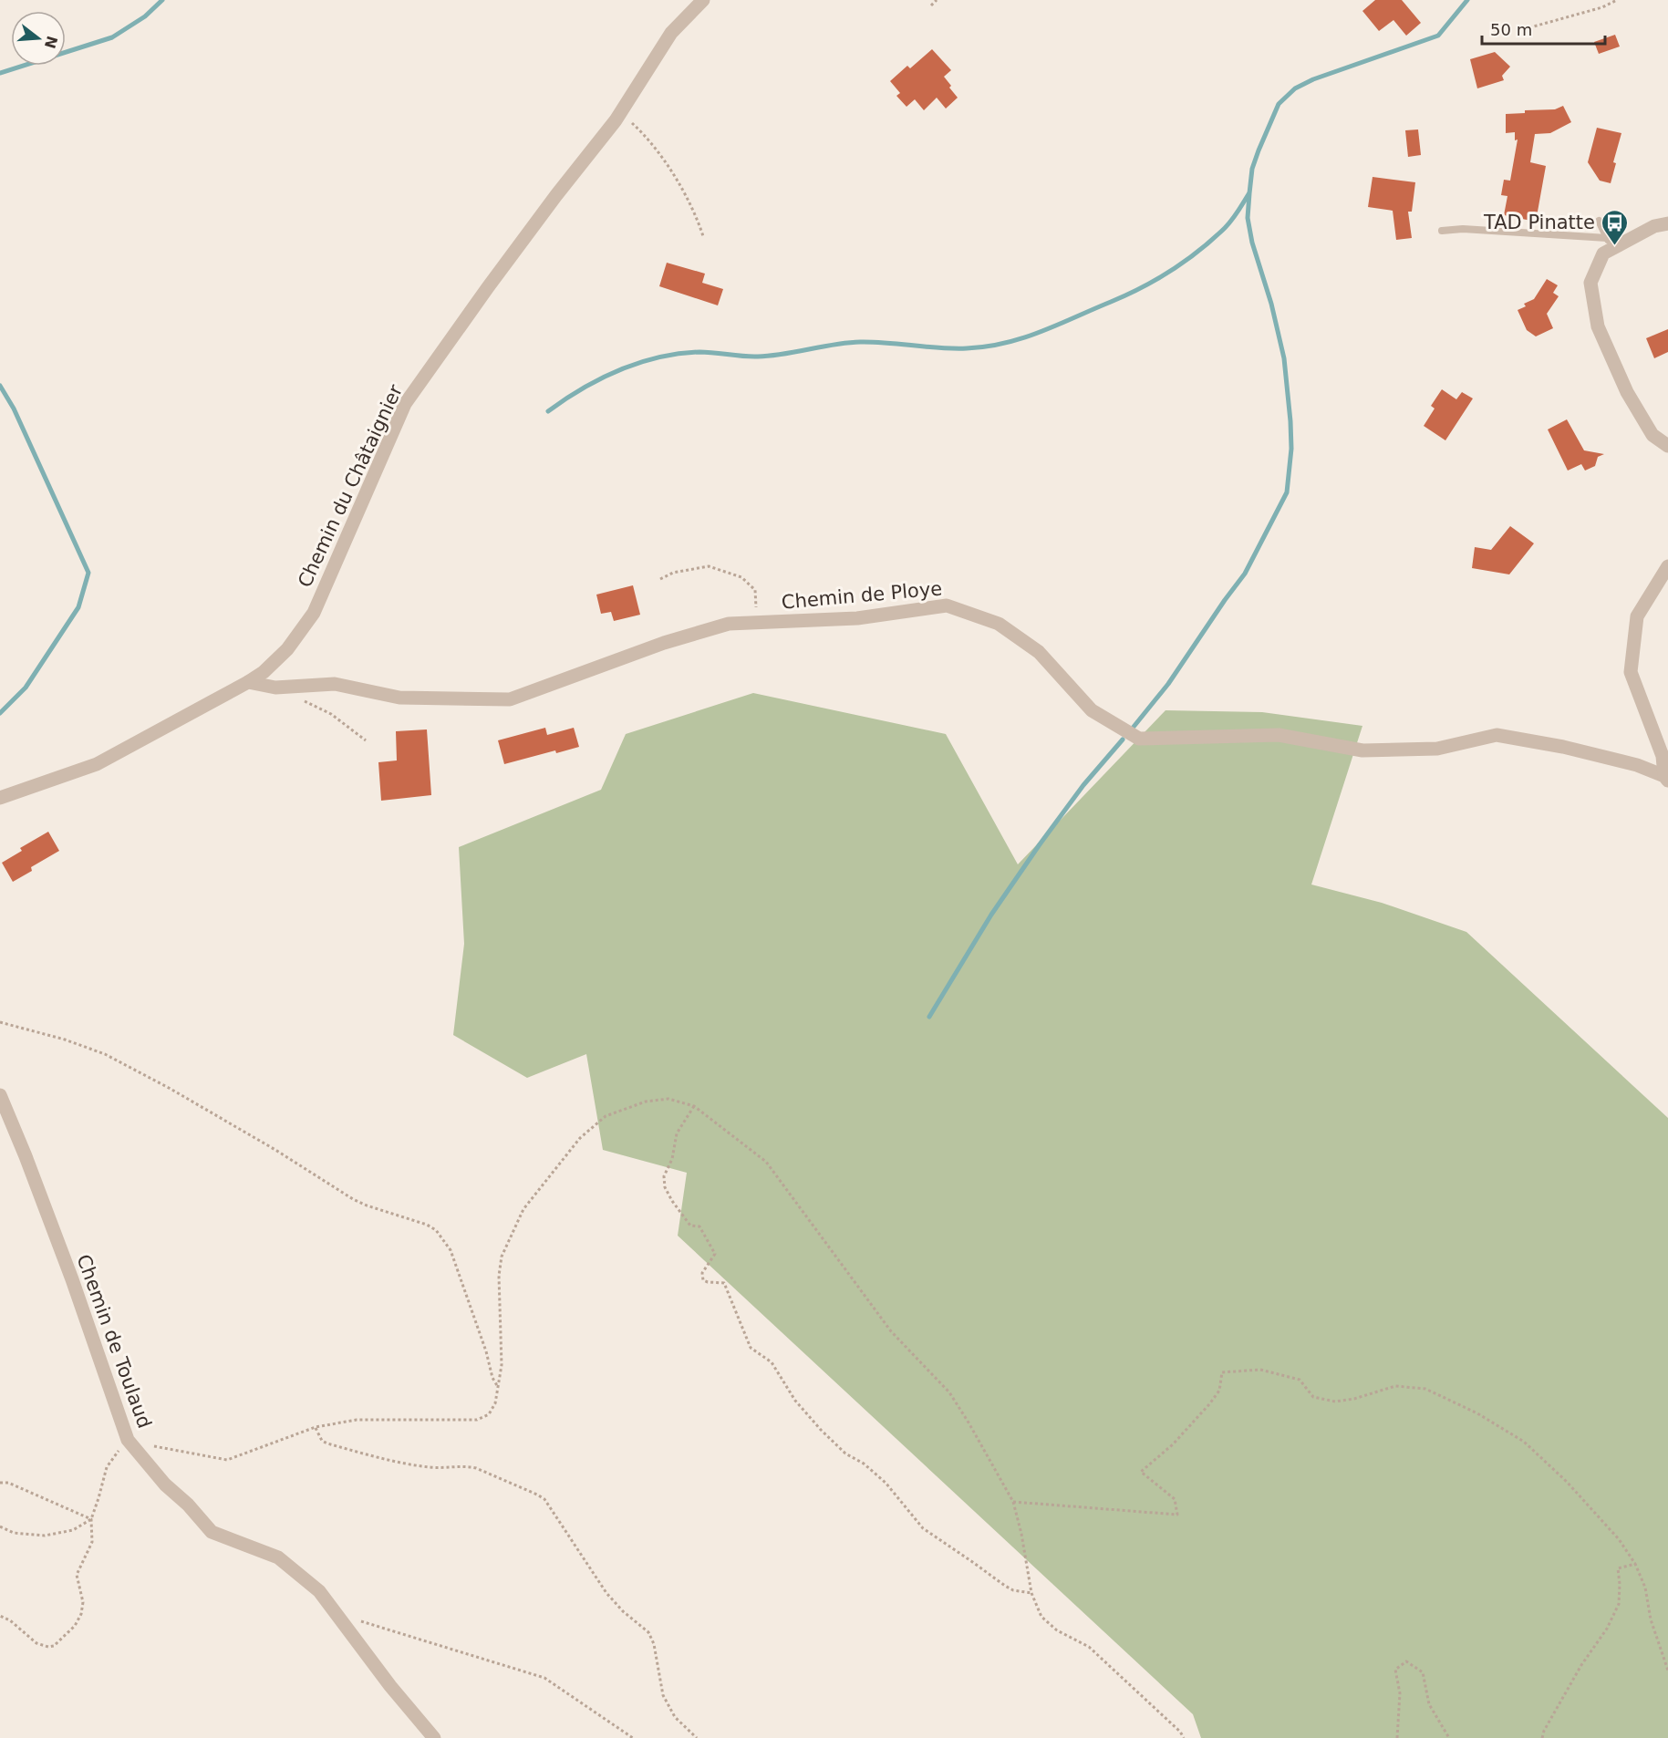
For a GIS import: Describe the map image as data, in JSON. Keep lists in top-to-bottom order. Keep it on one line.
{"streets":{"street":["Chemin du Châtaignier","Chemin de Ploye","Chemin de Toulaud"]},"crossings":[["Chemin du Châtaignier","Chemin de Ploye"]],"places":{"bus stop":["TAD Pinatte"]},"scale_bar":"50 m","north":"right"}
